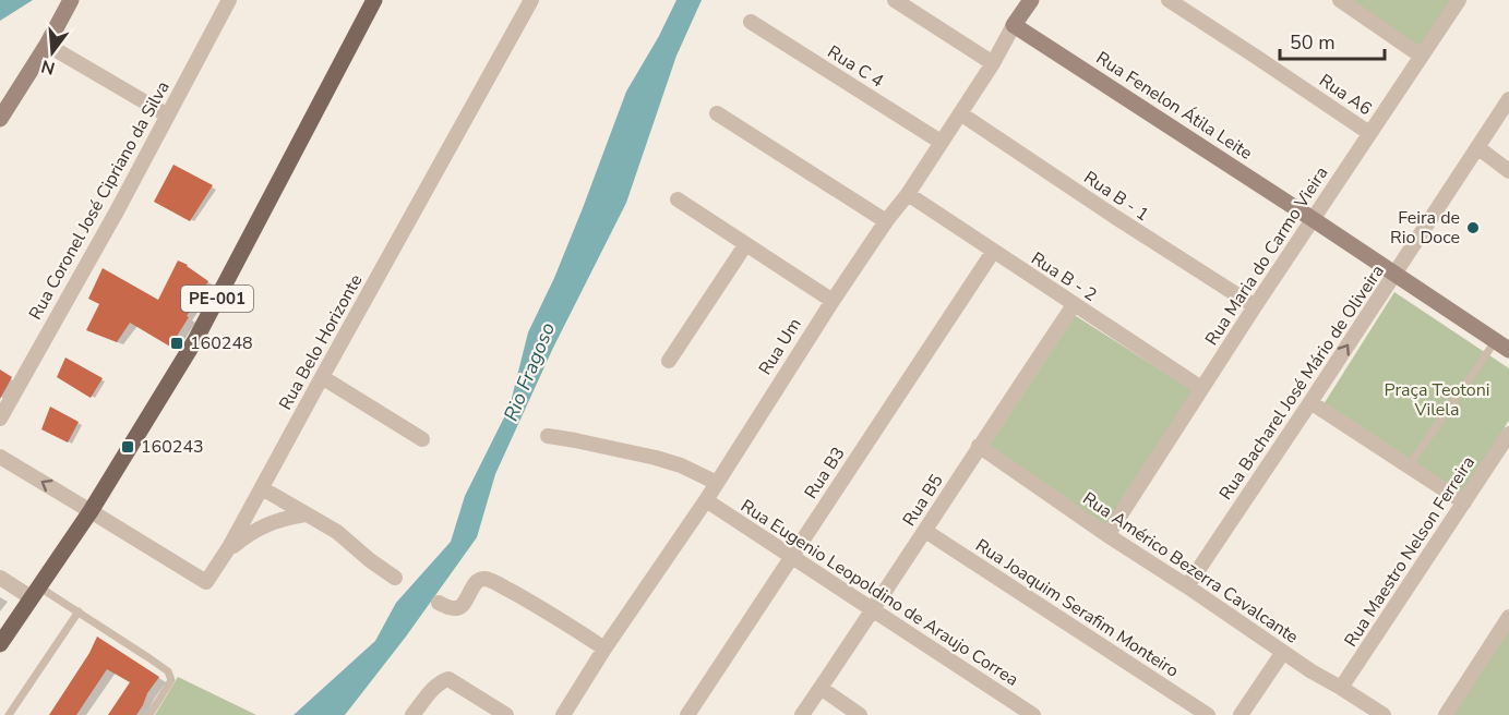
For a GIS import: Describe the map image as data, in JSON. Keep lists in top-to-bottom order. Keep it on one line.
{"streets":{"main road":["PE-001"],"street":["Rua C 4","Rua A6","Rua Fenelon Átila Leite","Rua B - 1","Rua Coronel José Cipriano da Silva","Rua Maria do Carmo Vieira","Rua B - 2","Rua Belo Horizonte","Rua Um","Rua Bacharel José Mário de Oliveira","Rua B3","Rua B5","Rua Maestro Nelson Ferreira","Rua Américo Bezerra Cavalcante","Rua Eugenio Leopoldino de Araujo Correa","Rua Joaquim Serafim Monteiro"]},"crossings":[["Rua C 4","Rua Um"],["Rua A6","Rua Maria do Carmo Vieira"],["Rua Fenelon Átila Leite","Rua Maria do Carmo Vieira"],["Rua Fenelon Átila Leite","Rua Um"],["Rua Fenelon Átila Leite","Rua Bacharel José Mário de Oliveira"],["Rua B - 1","Rua Maria do Carmo Vieira"],["Rua B - 1","Rua Um"],["Rua Maria do Carmo Vieira","Rua B - 2"],["Rua Maria do Carmo Vieira","Rua Américo Bezerra Cavalcante"],["Rua B - 2","Rua Um"],["Rua B - 2","Rua B3"],["Rua B - 2","Rua B5"],["PE-001","Rua Belo Horizonte"],["Rua Um","Rua Eugenio Leopoldino de Araujo Correa"],["Rua Bacharel José Mário de Oliveira","Rua Américo Bezerra Cavalcante"],["Rua B3","Rua Eugenio Leopoldino de Araujo Correa"],["Rua B5","Rua Américo Bezerra Cavalcante"],["Rua B5","Rua Eugenio Leopoldino de Araujo Correa"],["Rua B5","Rua Joaquim Serafim Monteiro"],["Rua Maestro Nelson Ferreira","Rua Américo Bezerra Cavalcante"]],"water":["Rio Fragoso"],"parks":["Praça Teotoni Vilela"],"places":{"other":["Feira de Rio Doce"],"transit":["160248","160243"]},"scale_bar":"50 m","north":"bottom"}
